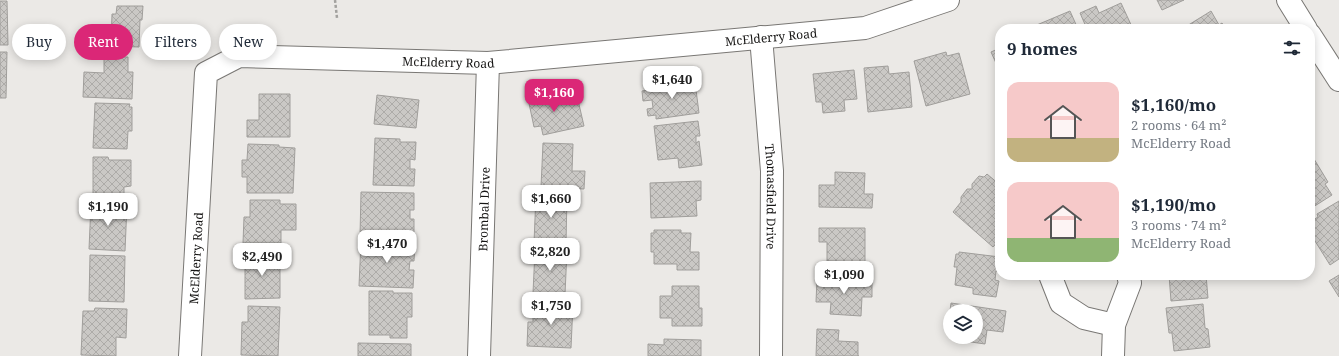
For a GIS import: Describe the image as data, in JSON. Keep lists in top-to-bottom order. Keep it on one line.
{"streets":{"street":["McElderry Road","Thomasfield Drive","Brombal Drive"]},"crossings":[["McElderry Road","Thomasfield Drive"],["McElderry Road","Brombal Drive"]],"page":{"chip":["Buy","Rent","Filters","New"],"heading":"9 homes","price":["$1,640","$1,160","$1,660","$1,190","$1,470","$2,820","$2,490","$1,090","$1,750"],"list":[{"name":"$1,160/mo","note":"2 rooms · 64 m² · McElderry Road"},{"name":"$1,190/mo","note":"3 rooms · 74 m² · McElderry Road"}]}}
